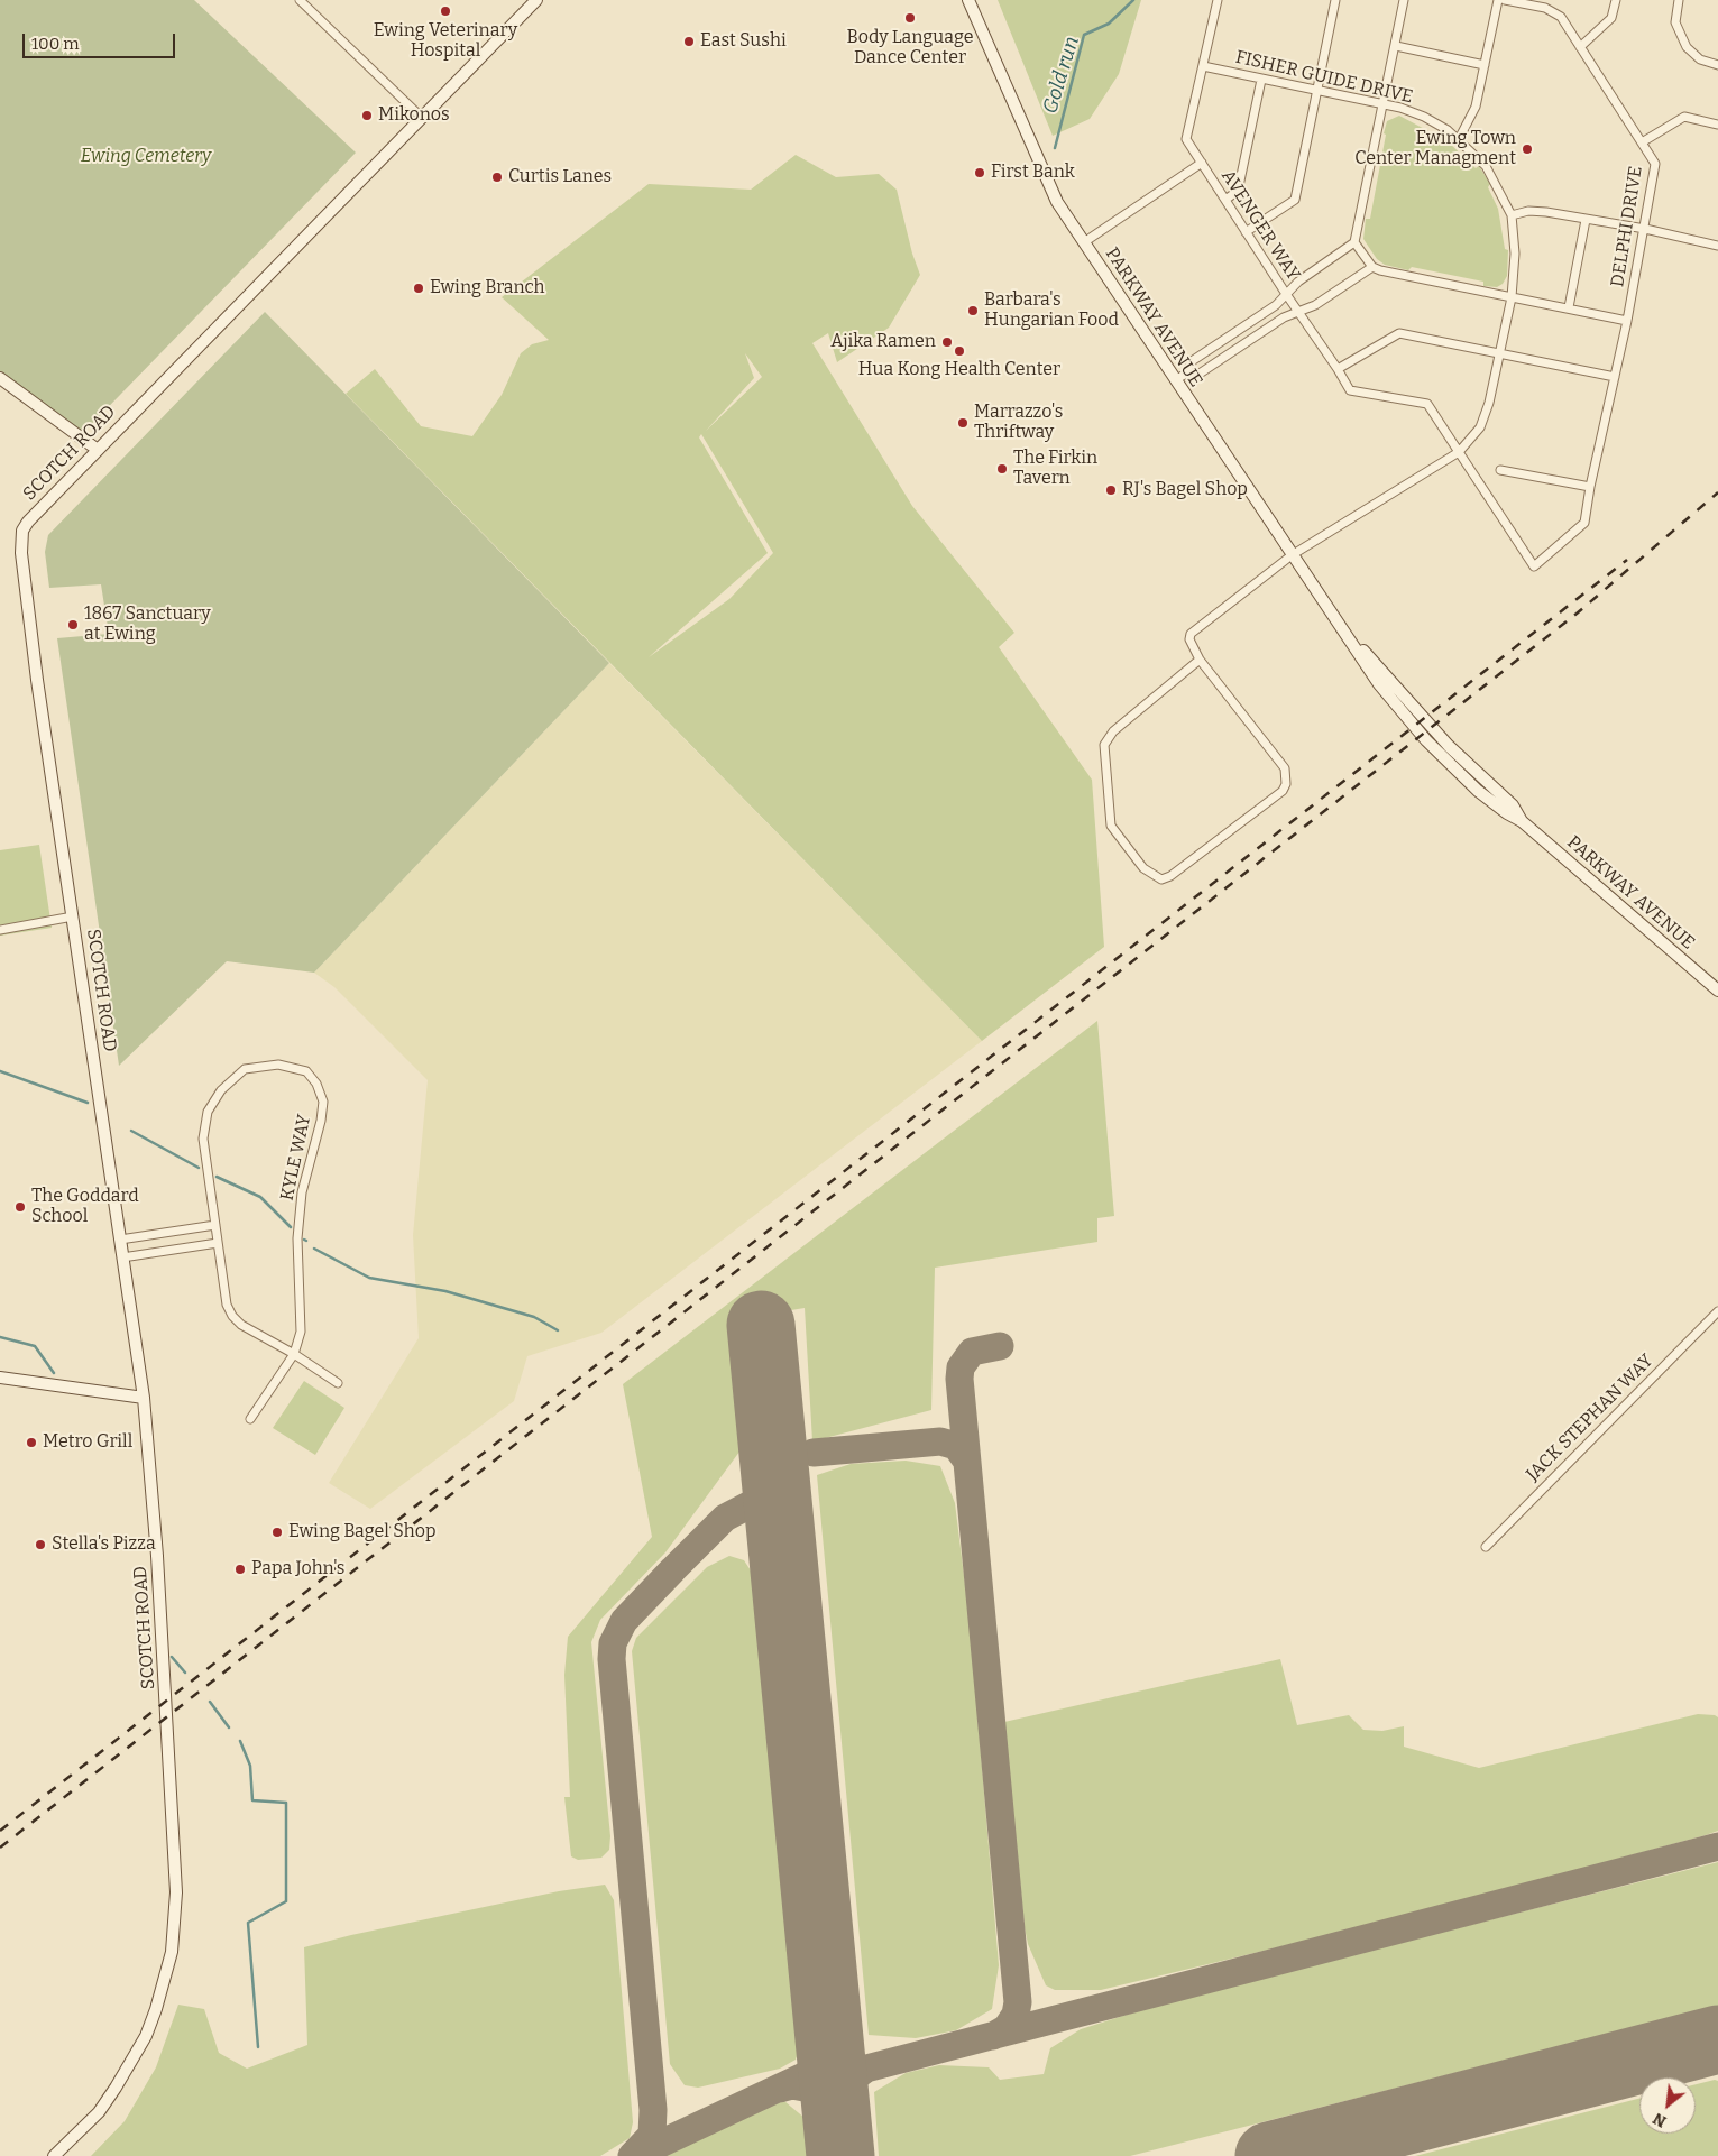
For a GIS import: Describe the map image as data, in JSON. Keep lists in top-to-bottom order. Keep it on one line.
{"streets":{"main road":["PARKWAY AVENUE","SCOTCH ROAD"],"street":["FISHER GUIDE DRIVE","AVENGER WAY","DELPHI DRIVE","KYLE WAY","JACK STEPHAN WAY"]},"crossings":[["FISHER GUIDE DRIVE","AVENGER WAY"],["FISHER GUIDE DRIVE","DELPHI DRIVE"],["FISHER GUIDE DRIVE","PARKWAY AVENUE"],["AVENGER WAY","DELPHI DRIVE"],["AVENGER WAY","PARKWAY AVENUE"]],"water":["Gold run"],"parks":["Ewing Cemetery"],"places":["Ewing Veterinary Hospital","Body Language Dance Center","East Sushi","Mikonos","Ewing Town Center Managment","First Bank","Curtis Lanes","Ewing Branch","Barbara's Hungarian Food","Ajika Ramen","Hua Kong Health Center","Marrazzo's Thriftway","The Firkin Tavern","RJ's Bagel Shop","1867 Sanctuary at Ewing","The Goddard School","Metro Grill","Ewing Bagel Shop","Stella's Pizza","Papa John's"],"scale_bar":"100 m","north":"bottom left"}
